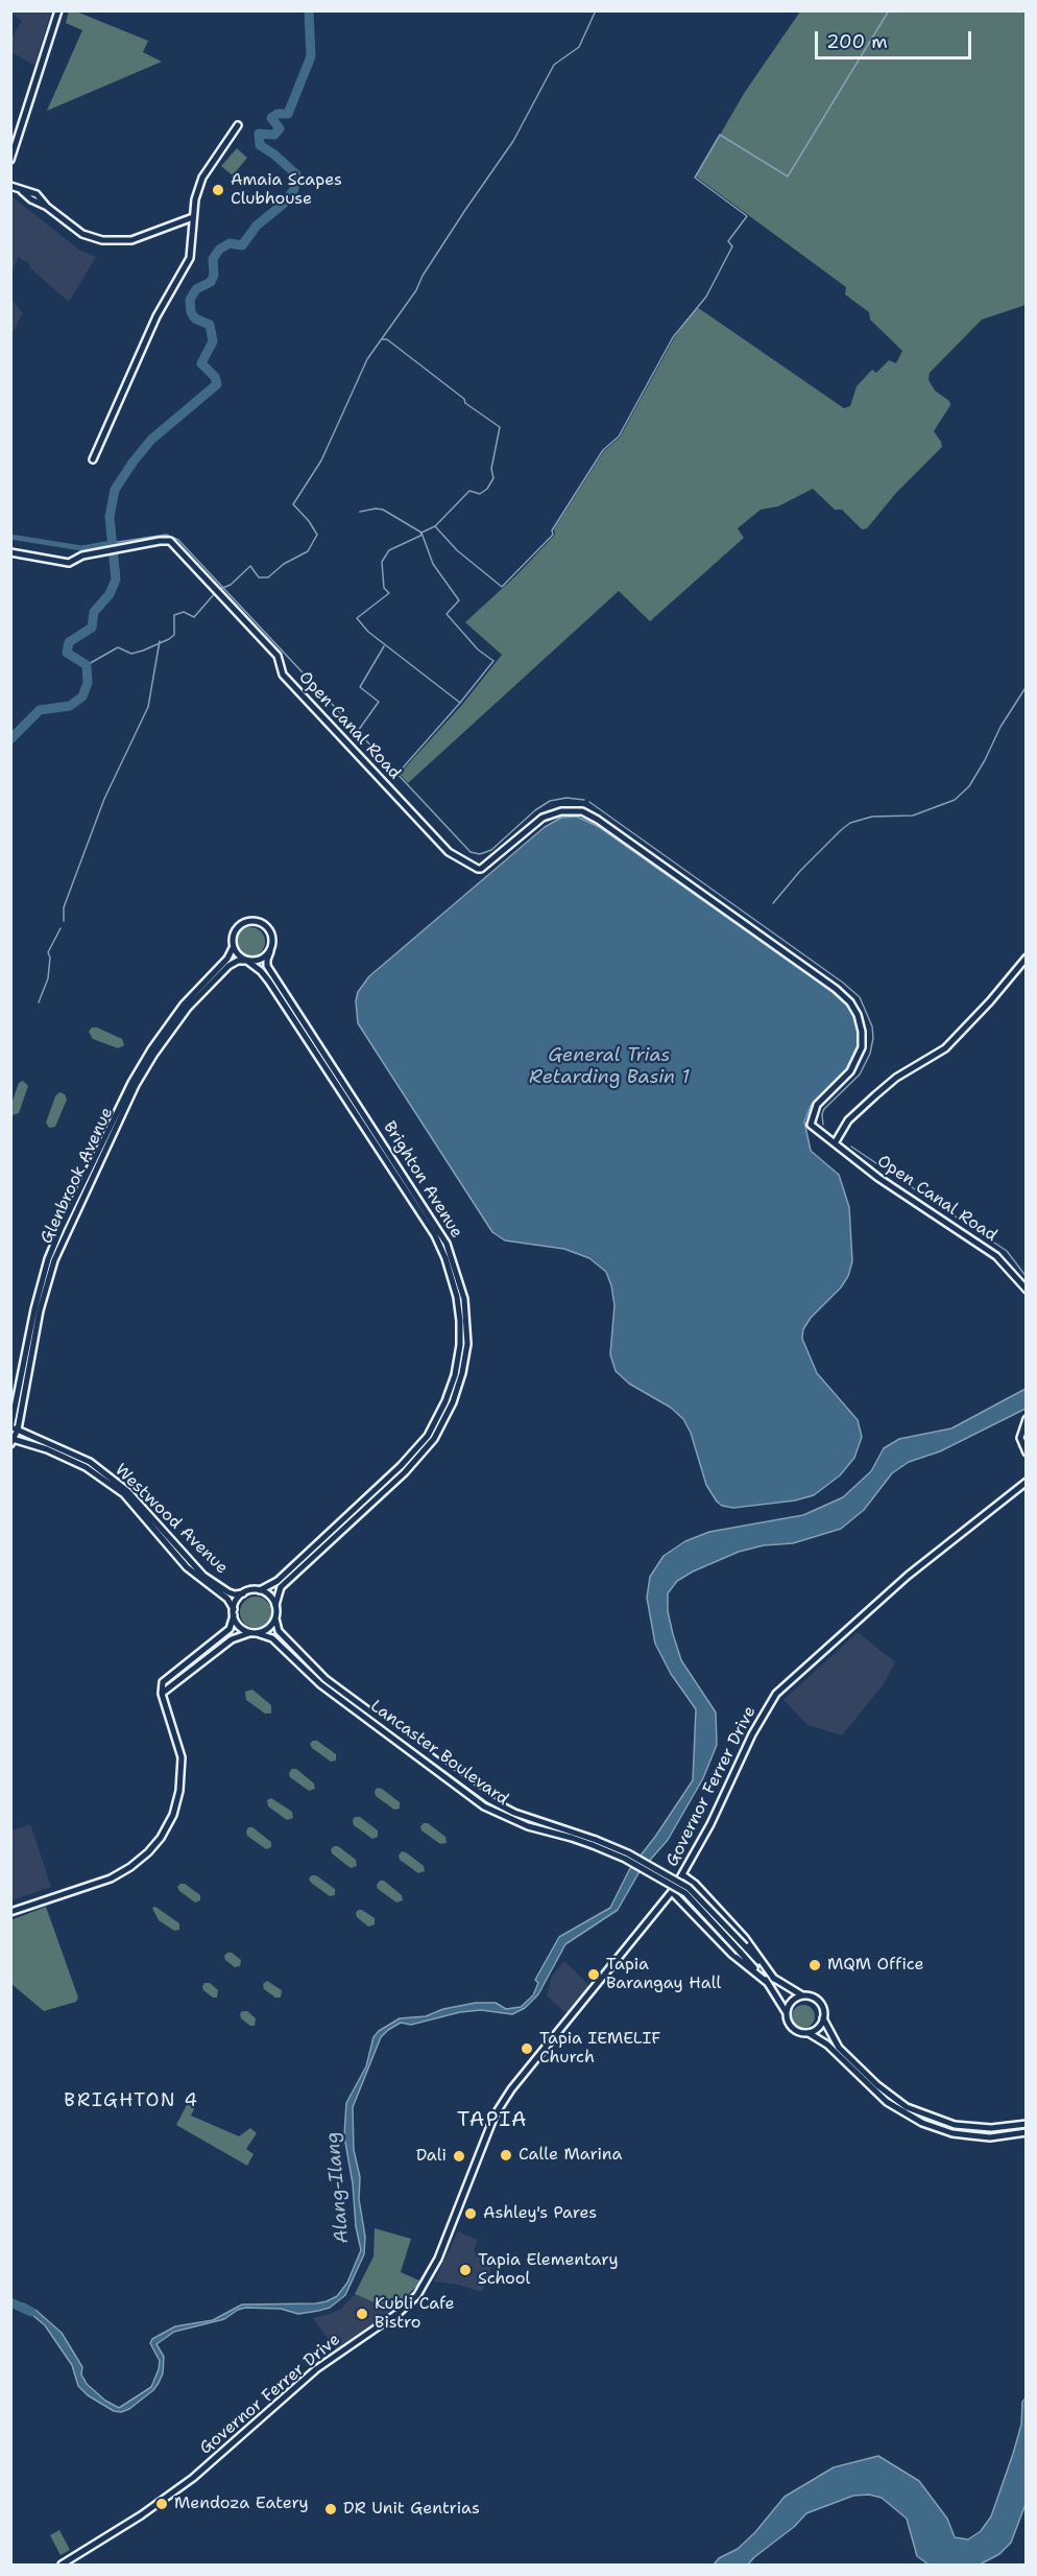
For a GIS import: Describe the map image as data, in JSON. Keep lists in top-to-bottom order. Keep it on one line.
{"streets":{"street":["Open Canal Road","Glenbrook Avenue","Brighton Avenue","Westwood Avenue","Lancaster Boulevard","Governor Ferrer Drive"]},"crossings":[["Glenbrook Avenue","Brighton Avenue"],["Glenbrook Avenue","Westwood Avenue"],["Brighton Avenue","Westwood Avenue"],["Brighton Avenue","Lancaster Boulevard"],["Westwood Avenue","Lancaster Boulevard"]],"districts":["BRIGHTON 4","TAPIA"],"water":["General Trias Retarding Basin 1","Alang-Ilang"],"places":["Amaia Scapes Clubhouse","MQM Office","Tapia Barangay Hall","Tapia IEMELIF Church","Calle Marina","Dali","Ashley's Pares","Tapia Elementary School","Kubli Cafe Bistro","Mendoza Eatery","DR Unit Gentrias"],"scale_bar":"200 m"}
